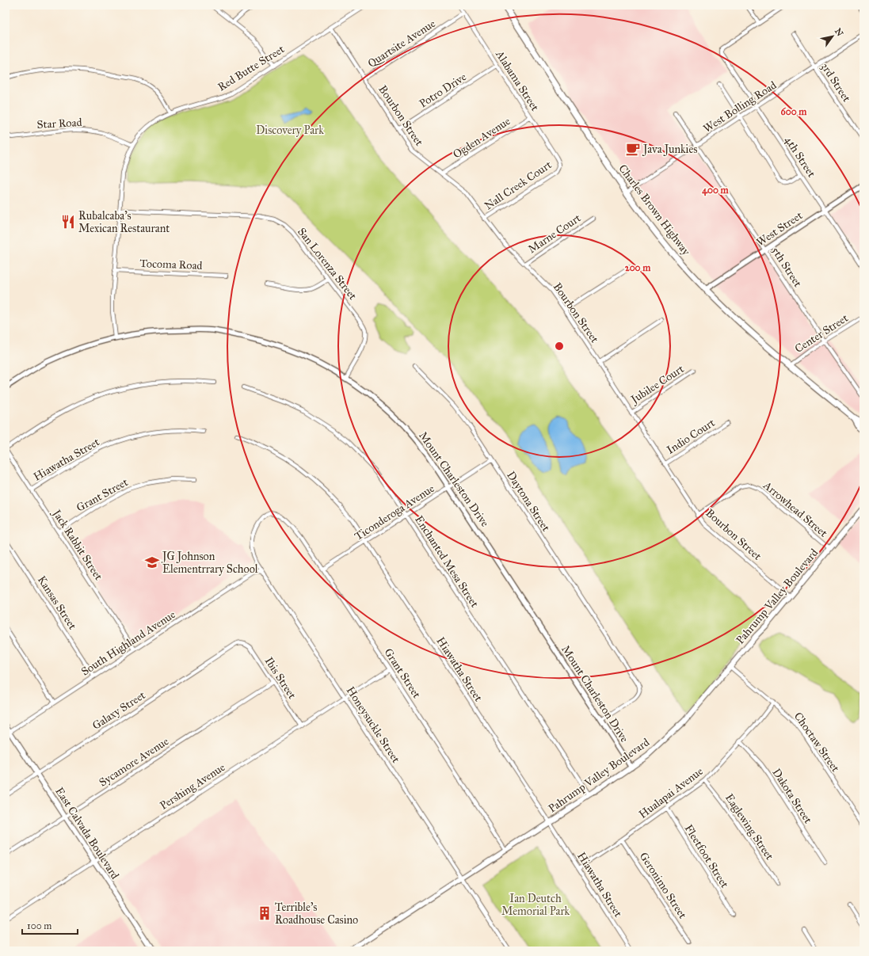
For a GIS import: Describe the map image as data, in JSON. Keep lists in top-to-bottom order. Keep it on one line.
{"streets":{"main road":["Charles Brown Highway","Pahrump Valley Boulevard","East Calvada Boulevard"],"street":["Quartsite Avenue","Red Butte Street","Alabama Street","3rd Street","Potro Drive","West Bolling Road","Bourbon Street","Star Road","Ogden Avenue","4th Street","Nall Creek Court","West Street","Marne Court","San Lorenza Street","Tocoma Road","5th Street","Center Street","Jubilee Court","Indio Court","Hiawatha Street","Mount Charleston Drive","Grant Street","Daytona Street","Arrowhead Street","Ticonderoga Avenue","Jack Rabbit Street","Enchanted Mesa Street","Kansas Street","South Highland Avenue","Ibis Street","Galaxy Street","Honeysuckle Street","Choctaw Street","Sycamore Avenue","Pershing Avenue","Hualapai Avenue","Dakota Street","Eaglewing Street","Fleetfoot Street","Geronimo Street"]},"crossings":[["Quartsite Avenue","Alabama Street"],["Quartsite Avenue","Bourbon Street"],["Red Butte Street","Bourbon Street"],["Red Butte Street","Star Road"],["Red Butte Street","San Lorenza Street"],["Red Butte Street","Tocoma Road"],["Red Butte Street","Mount Charleston Drive"],["Alabama Street","Potro Drive"],["Alabama Street","Ogden Avenue"],["Alabama Street","Nall Creek Court"],["3rd Street","West Bolling Road"],["Potro Drive","Bourbon Street"],["West Bolling Road","4th Street"],["West Bolling Road","Charles Brown Highway"],["West Bolling Road","5th Street"],["Bourbon Street","Ogden Avenue"],["Bourbon Street","Nall Creek Court"],["Bourbon Street","Marne Court"],["Bourbon Street","Jubilee Court"],["Bourbon Street","Indio Court"],["Bourbon Street","Arrowhead Street"],["Bourbon Street","Pahrump Valley Boulevard"],["4th Street","West Street"],["Charles Brown Highway","West Street"],["Charles Brown Highway","Center Street"],["West Street","5th Street"],["San Lorenza Street","Mount Charleston Drive"],["5th Street","Center Street"],["Hiawatha Street","Ticonderoga Avenue"],["Hiawatha Street","Jack Rabbit Street"],["Hiawatha Street","Pahrump Valley Boulevard"],["Hiawatha Street","Hualapai Avenue"],["Mount Charleston Drive","Daytona Street"],["Mount Charleston Drive","Ticonderoga Avenue"],["Mount Charleston Drive","Pahrump Valley Boulevard"],["Grant Street","Ticonderoga Avenue"],["Grant Street","Jack Rabbit Street"],["Grant Street","Pahrump Valley Boulevard"],["Grant Street","Honeysuckle Street"],["Grant Street","Pershing Avenue"],["Daytona Street","Ticonderoga Avenue"],["Arrowhead Street","Pahrump Valley Boulevard"],["Ticonderoga Avenue","Enchanted Mesa Street"],["Jack Rabbit Street","South Highland Avenue"],["Enchanted Mesa Street","Pahrump Valley Boulevard"],["Pahrump Valley Boulevard","Honeysuckle Street"],["Pahrump Valley Boulevard","Choctaw Street"],["Kansas Street","South Highland Avenue"],["South Highland Avenue","Honeysuckle Street"],["South Highland Avenue","East Calvada Boulevard"],["Ibis Street","Galaxy Street"],["Ibis Street","Sycamore Avenue"],["Ibis Street","Pershing Avenue"],["Galaxy Street","East Calvada Boulevard"],["Honeysuckle Street","Pershing Avenue"],["Choctaw Street","Hualapai Avenue"],["Sycamore Avenue","East Calvada Boulevard"],["Pershing Avenue","East Calvada Boulevard"],["Hualapai Avenue","Dakota Street"],["Hualapai Avenue","Eaglewing Street"],["Hualapai Avenue","Fleetfoot Street"],["Hualapai Avenue","Geronimo Street"]],"parks":["Discovery Park","Ian Deutch Memorial Park"],"places":{"cafe":["Java Junkies"],"restaurant":["Rubalcaba's Mexican Restaurant"],"school or university":["JG Johnson Elementrrary School"],"building":["Terrible's Roadhouse Casino"]},"scale_bar":"100 m","north":"top right","rings":["600 m","400 m","200 m"]}
